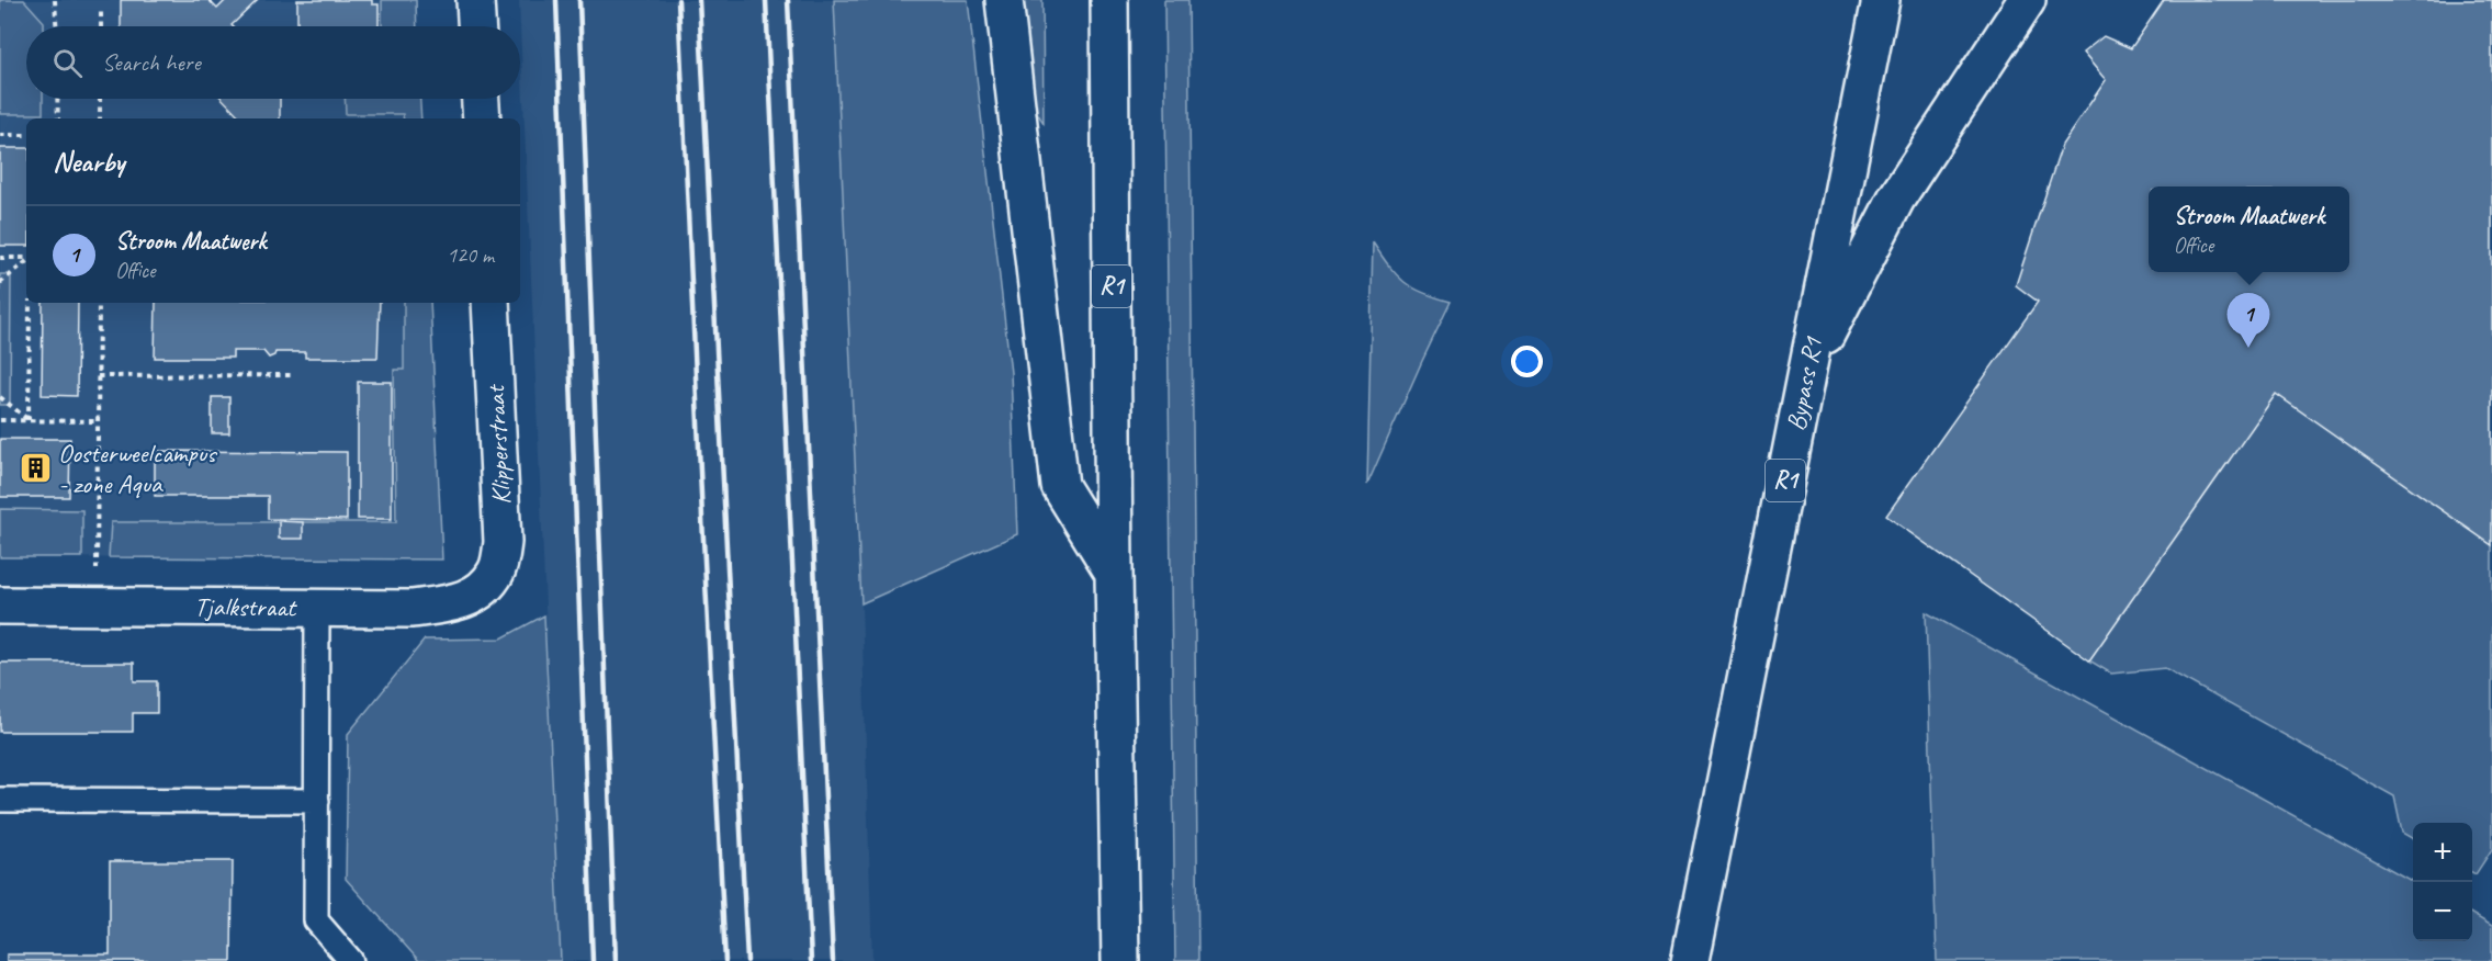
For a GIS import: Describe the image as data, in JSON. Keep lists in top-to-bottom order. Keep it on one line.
{"streets":{"main road":["R1","Bypass R1","Klipperstraat","Tjalkstraat"]},"crossings":[["Klipperstraat","Tjalkstraat"]],"places":{"building":["Oosterweelcampus - zone Aqua"]},"page":{"search":"Search here","heading":"Nearby","popup":["Stroom Maatwerk","Office"],"list":[{"mark":"1","name":"Stroom Maatwerk","note":"Office","value":"120 m"}],"pins":"1","map_buttons":["+","−"]}}
